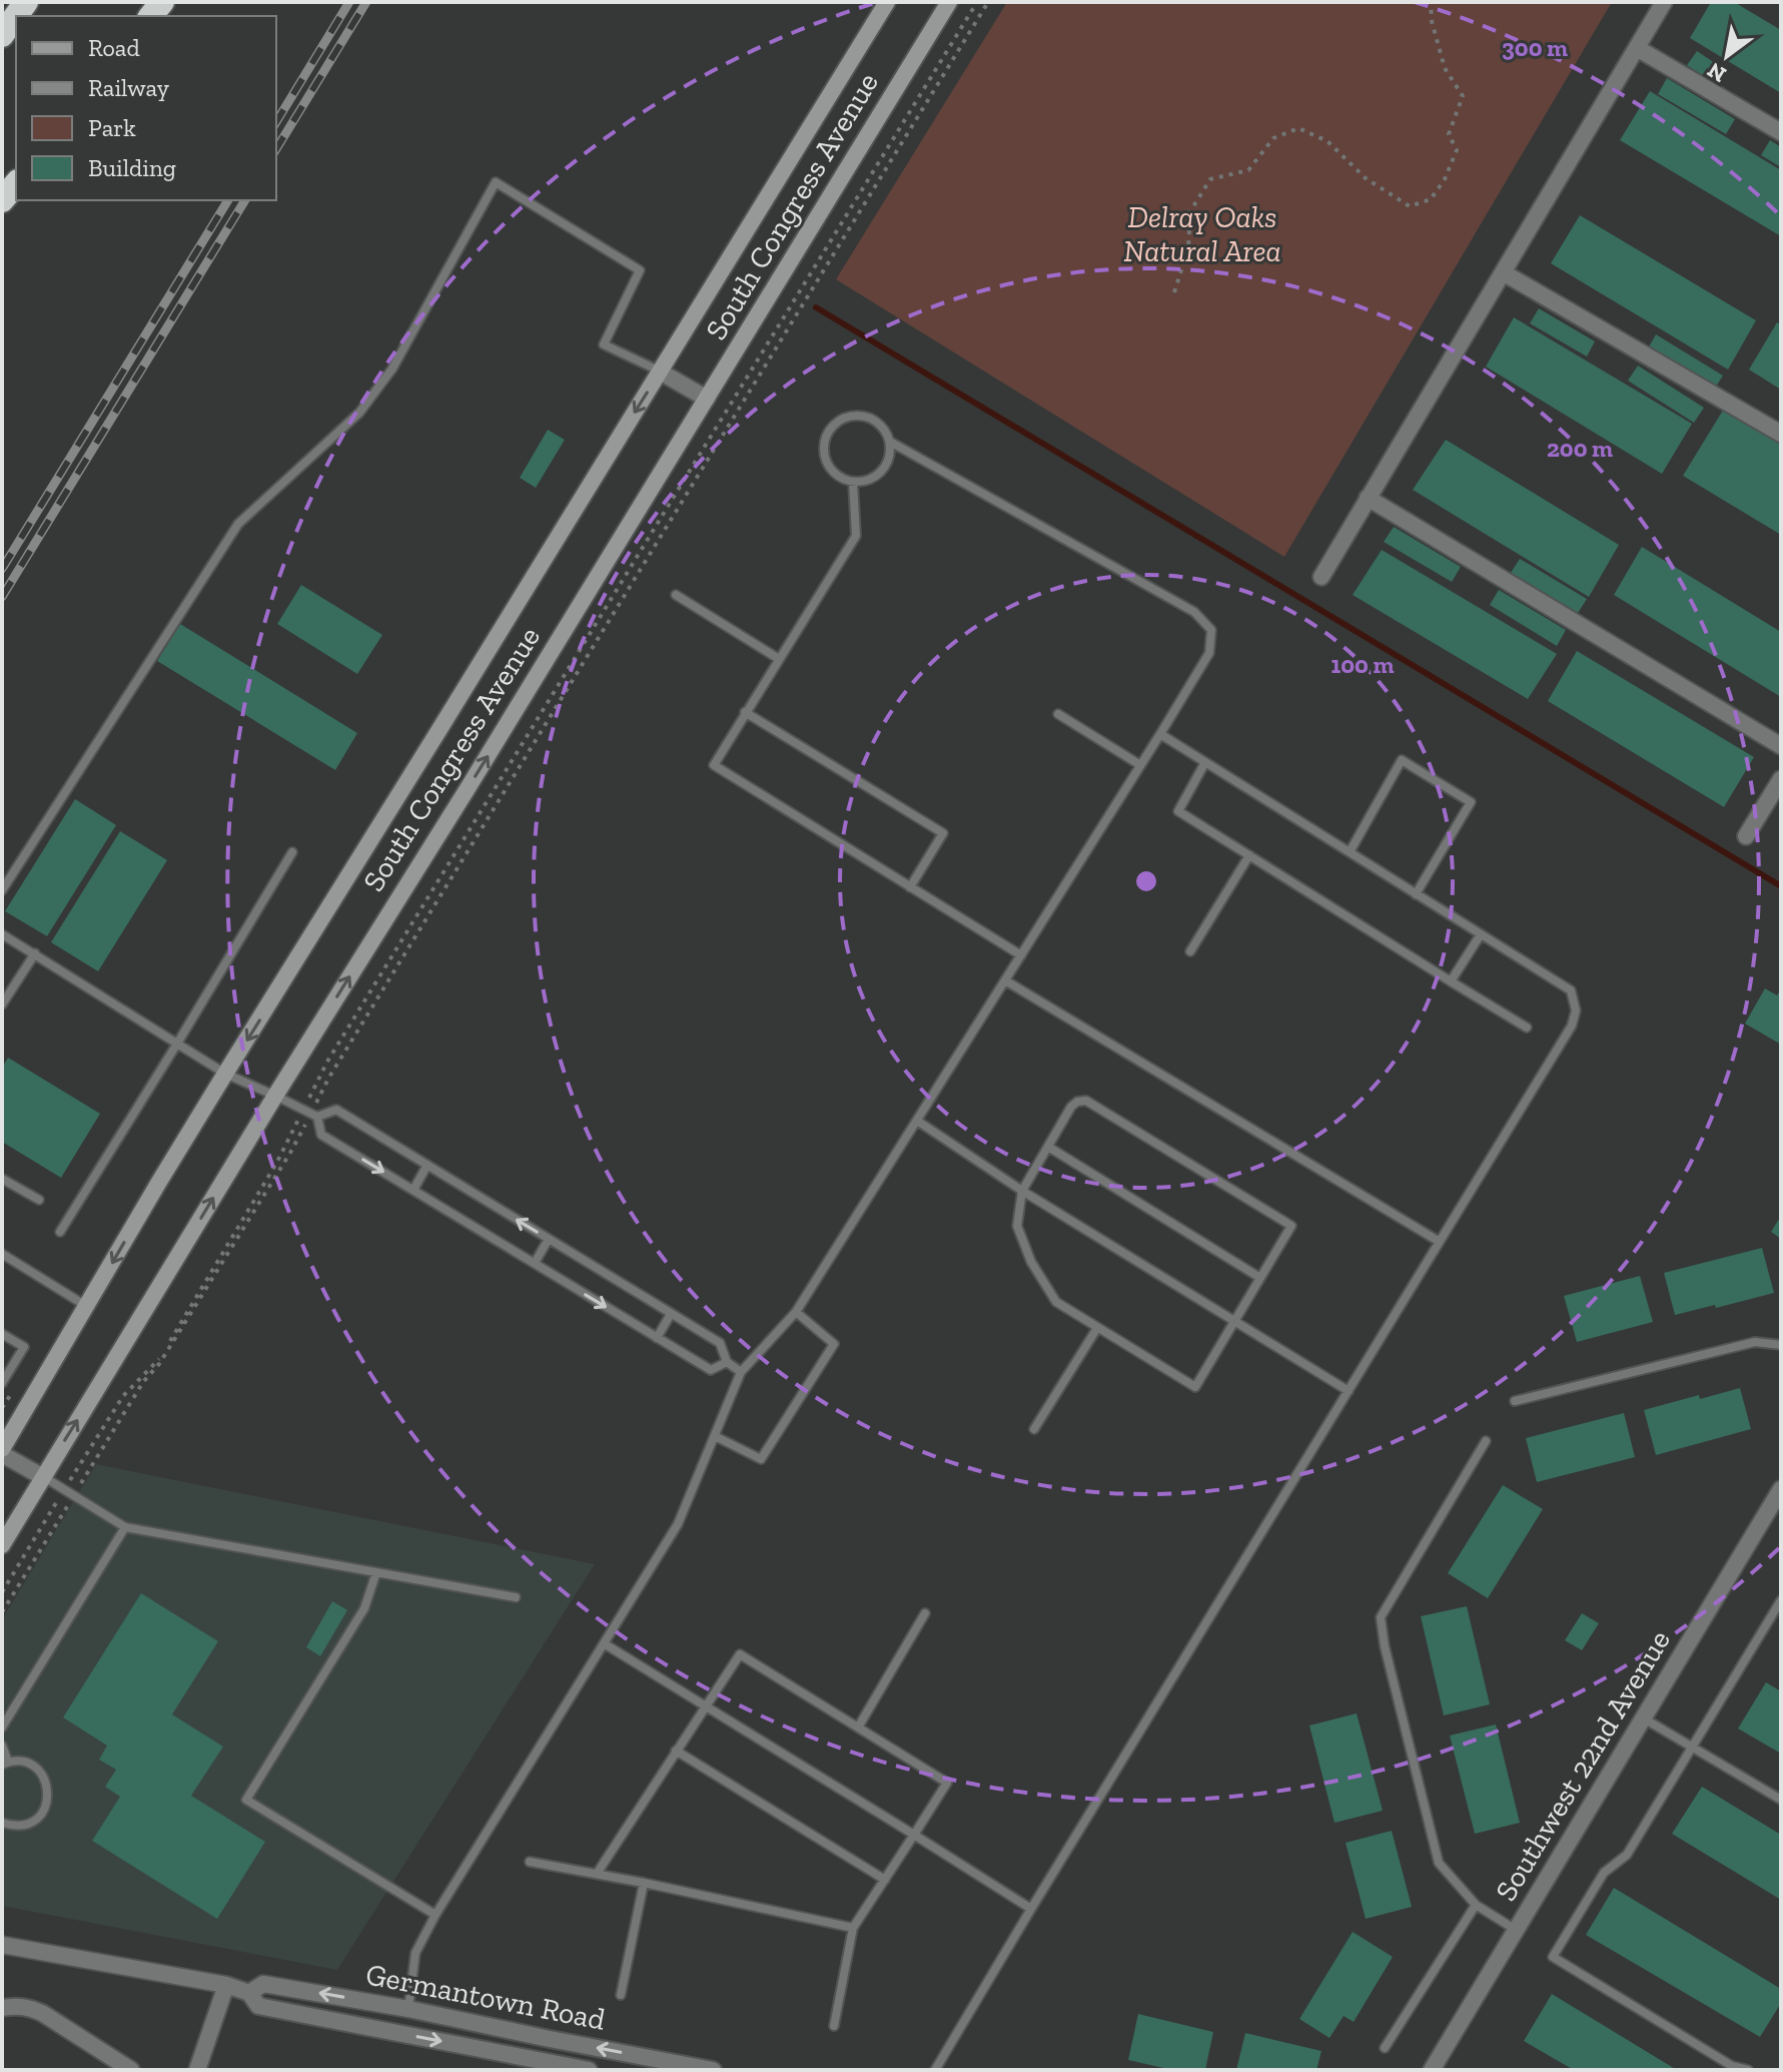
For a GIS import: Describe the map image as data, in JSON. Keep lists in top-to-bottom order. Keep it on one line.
{"streets":{"main road":["South Congress Avenue"],"street":["Southwest 22nd Avenue","Germantown Road"]},"parks":["Delray Oaks Natural Area"],"legend":["Road","Railway","Park","Building"],"north":"bottom left","rings":["300 m","200 m","100 m"]}
